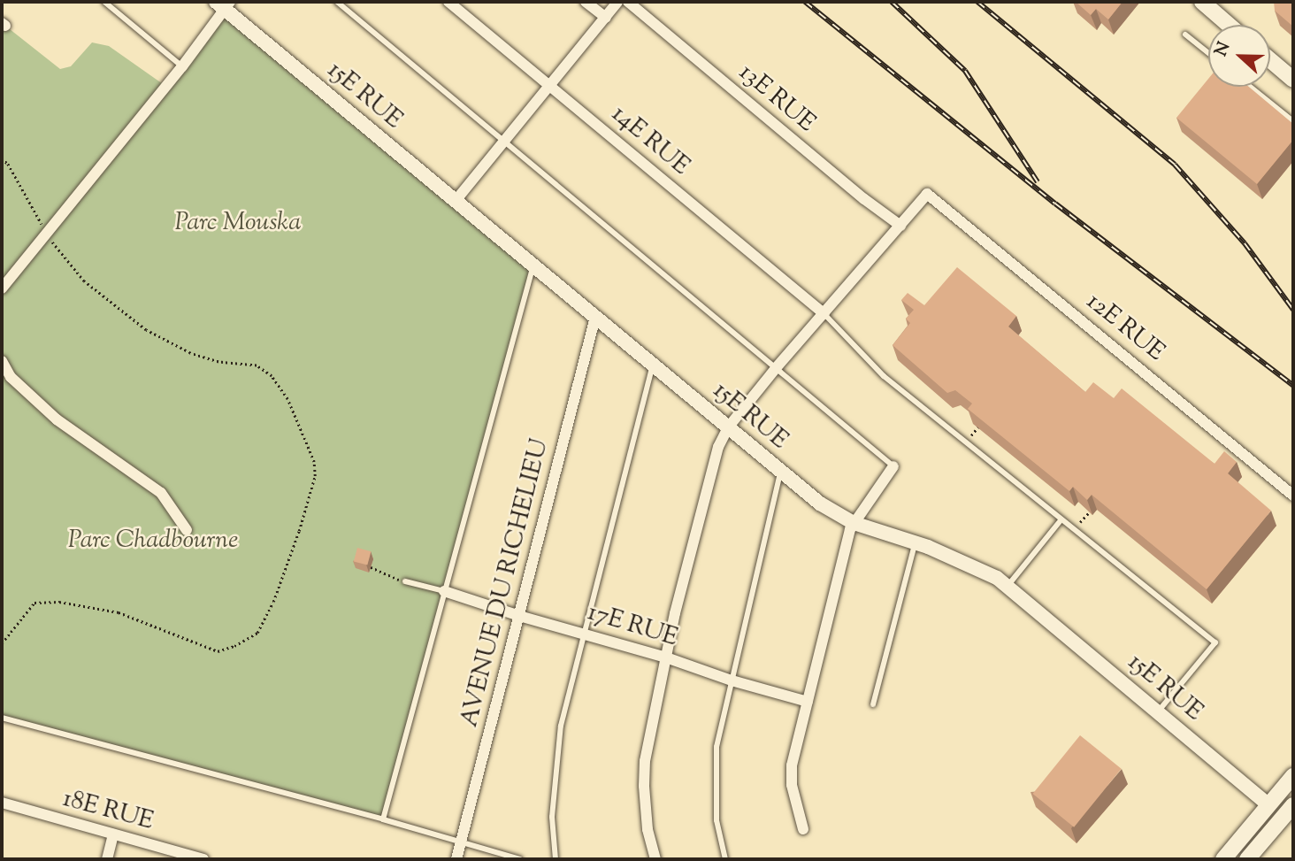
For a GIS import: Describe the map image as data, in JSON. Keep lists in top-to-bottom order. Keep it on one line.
{"streets":{"street":["15E RUE","13E RUE","14E RUE","12E RUE","AVENUE DU RICHELIEU","17E RUE","18E RUE"]},"crossings":[["15E RUE","AVENUE DU RICHELIEU"],["13E RUE","12E RUE"],["AVENUE DU RICHELIEU","17E RUE"]],"parks":["Parc Mouska","Parc Chadbourne"],"north":"left"}
